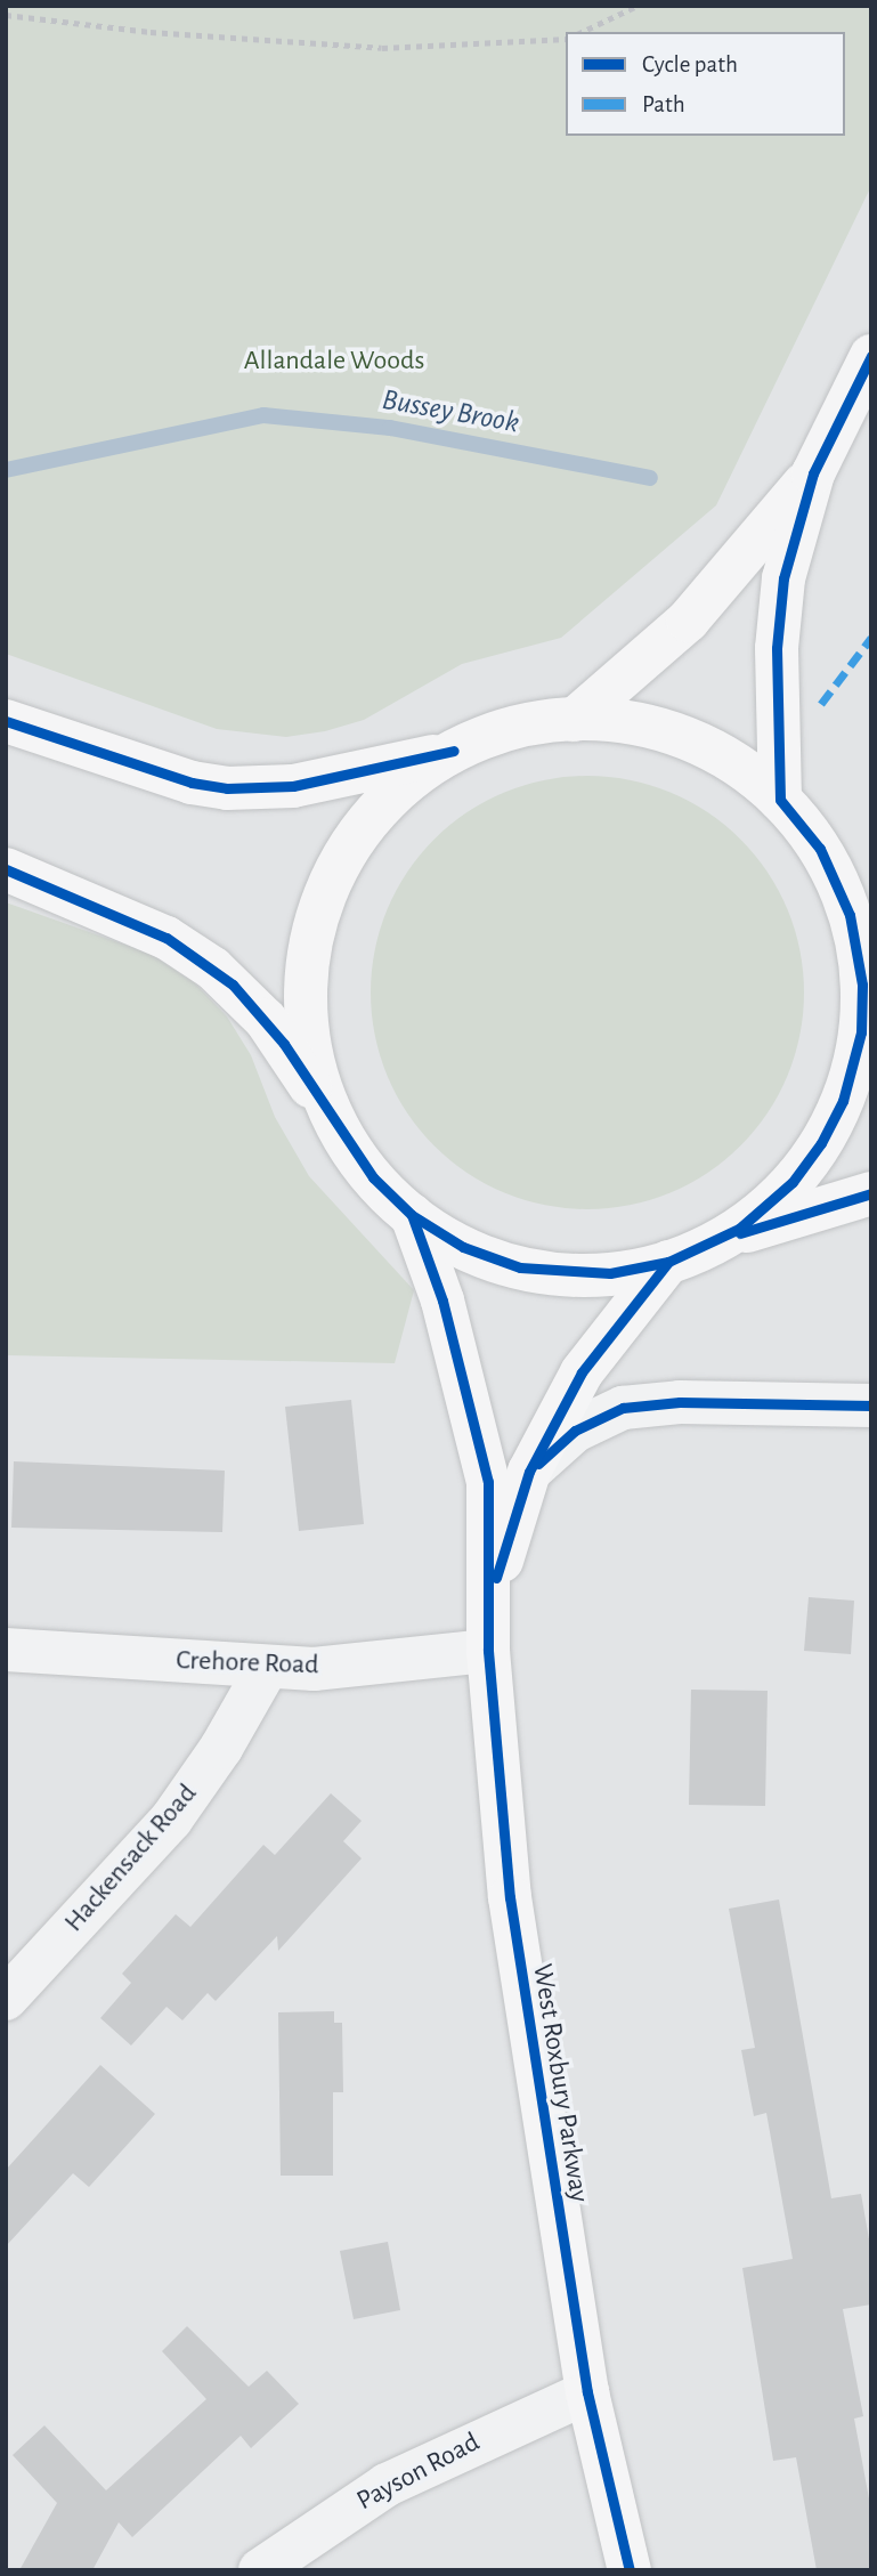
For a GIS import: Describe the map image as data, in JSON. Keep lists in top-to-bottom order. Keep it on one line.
{"streets":{"main road":["West Roxbury Parkway"],"street":["Crehore Road","Hackensack Road","Payson Road"]},"crossings":[["Crehore Road","Hackensack Road"],["Crehore Road","West Roxbury Parkway"],["West Roxbury Parkway","Payson Road"]],"water":["Bussey Brook"],"parks":["Allandale Woods"],"legend":["Cycle path","Path"]}
